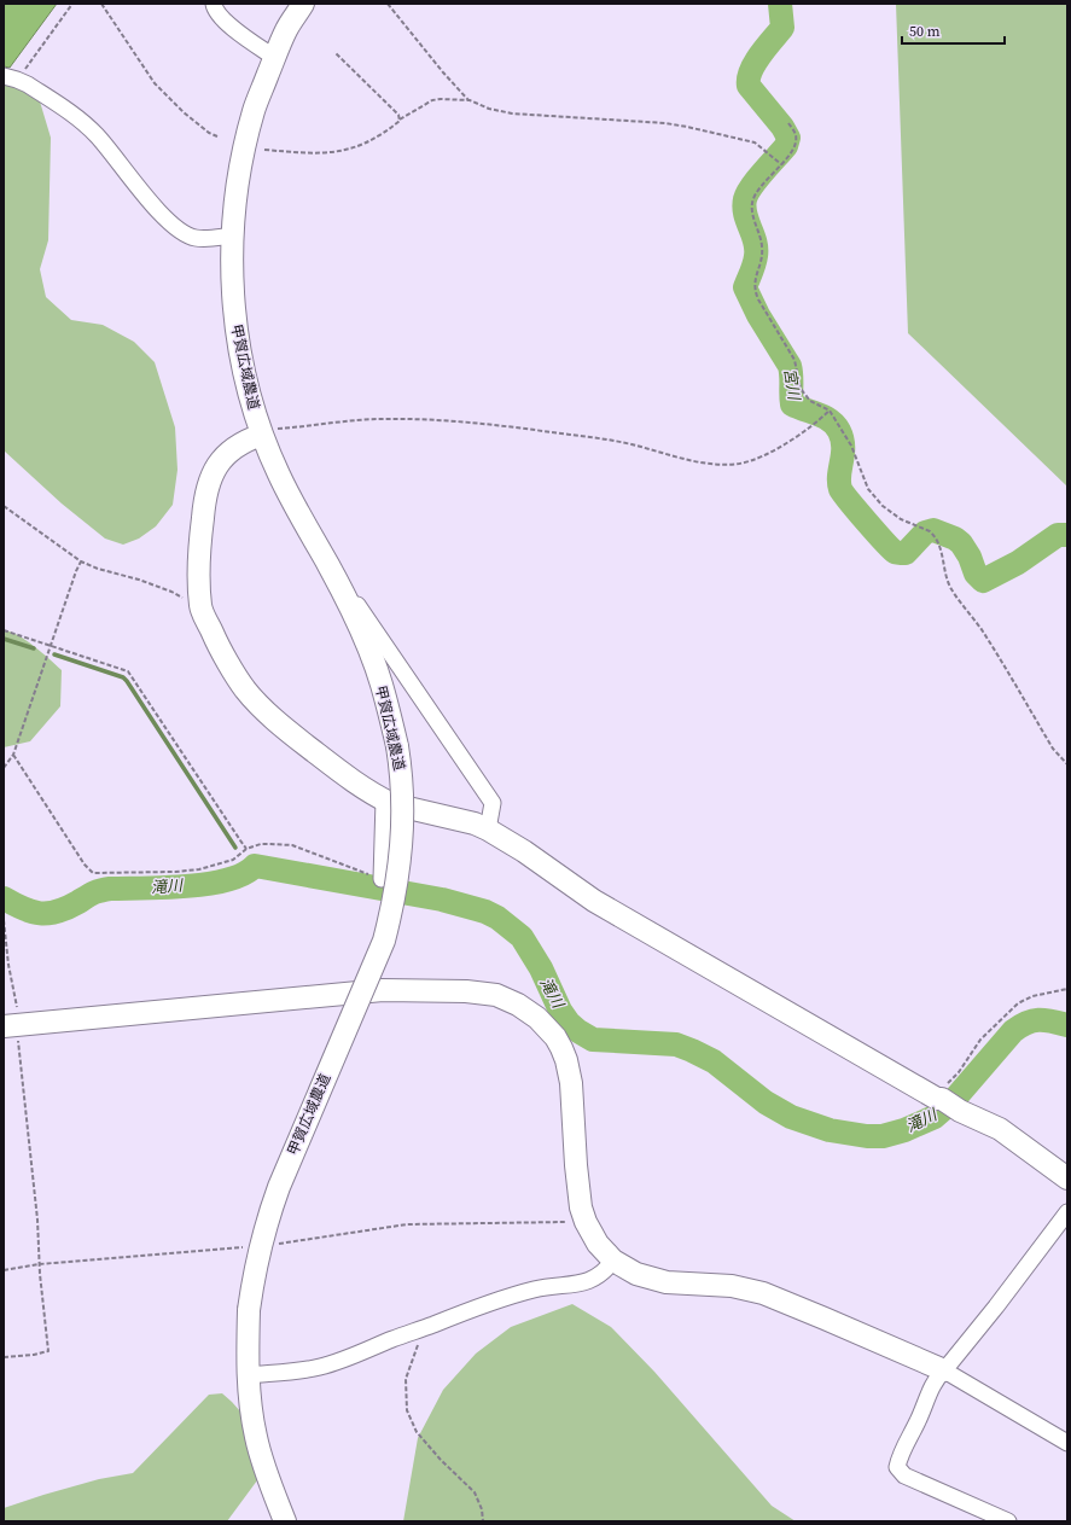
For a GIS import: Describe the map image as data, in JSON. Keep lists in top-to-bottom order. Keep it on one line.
{"streets":{"street":["甲賀広域農道"]},"water":["宮川","滝川"],"scale_bar":"50 m"}
